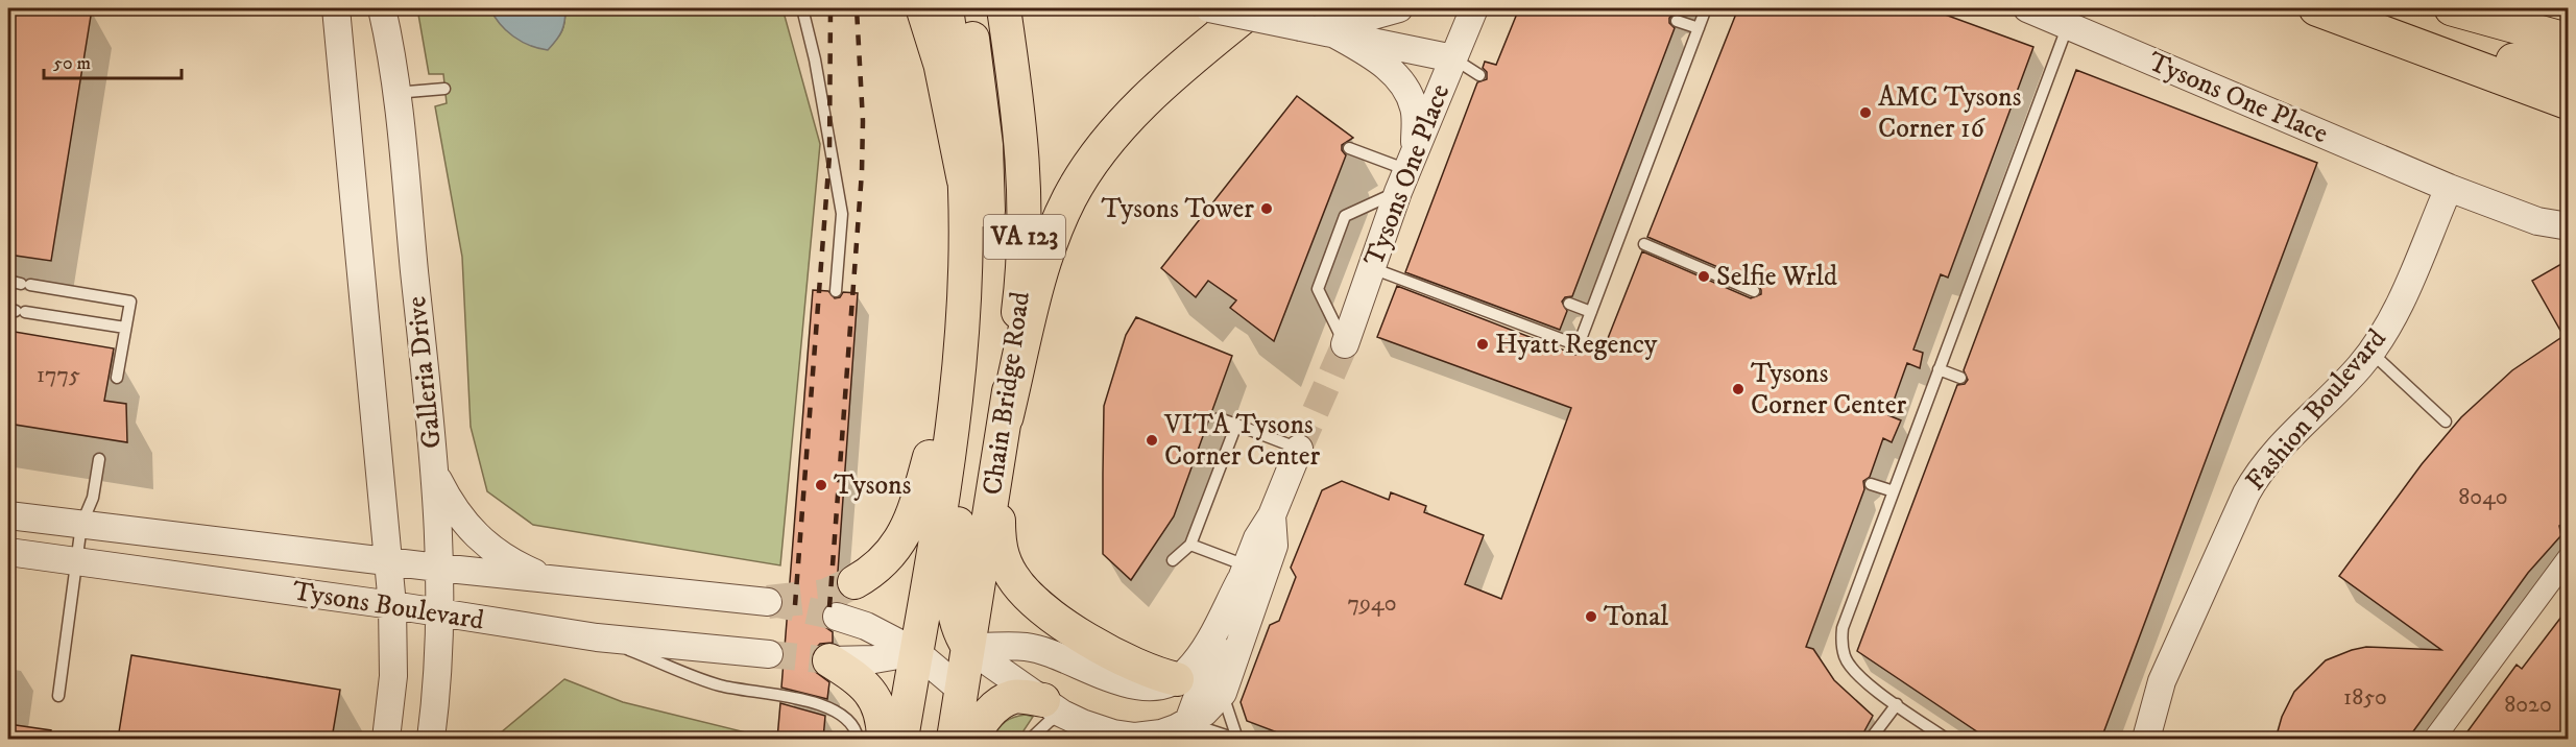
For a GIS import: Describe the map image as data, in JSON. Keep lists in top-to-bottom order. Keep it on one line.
{"streets":{"main road":["VA 123","Chain Bridge Road"],"street":["Tysons One Place","Galleria Drive","Fashion Boulevard","Tysons Boulevard"]},"crossings":[["Tysons One Place","Fashion Boulevard"],["Galleria Drive","Tysons Boulevard"]],"places":["AMC Tysons Corner 16","Tysons Tower","Selfie Wrld","Hyatt Regency","Tysons Corner Center","VITA Tysons Corner Center","Tysons","Tonal"],"house_numbers":["1775","8040","7940","1850","8020"],"scale_bar":"50 m"}
